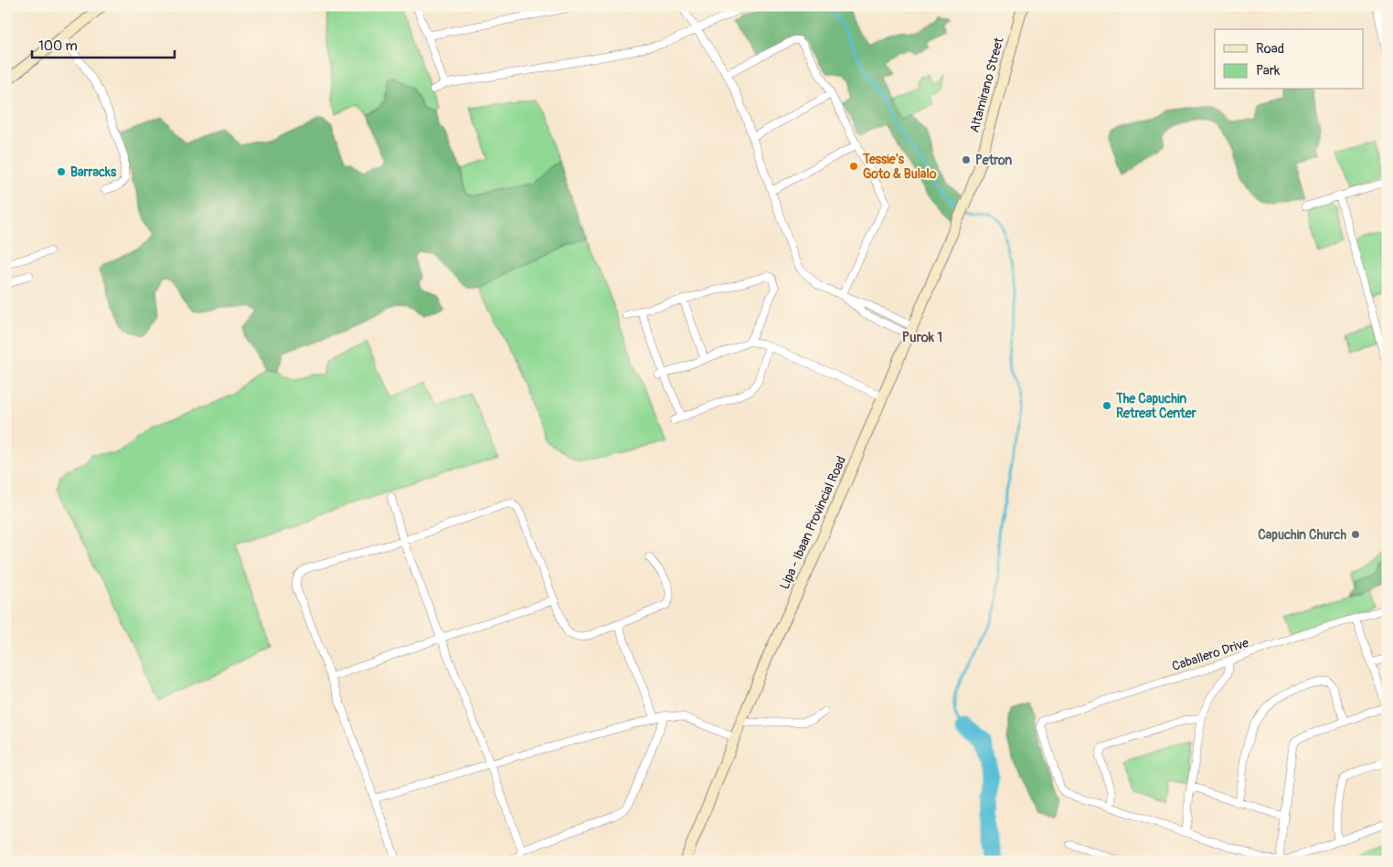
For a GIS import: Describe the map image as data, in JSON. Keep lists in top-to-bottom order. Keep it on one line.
{"streets":{"main road":["Altamirano Street","Lipa - Ibaan Provincial Road"],"street":["Caballero Drive"]},"crossings":[["Altamirano Street","Lipa - Ibaan Provincial Road"]],"districts":["Purok 1"],"places":["Petron","Tessie’s Goto & Bulalo","Barracks","The Capuchin Retreat Center","Capuchin Church"],"legend":["Road","Park"],"scale_bar":"100 m"}
